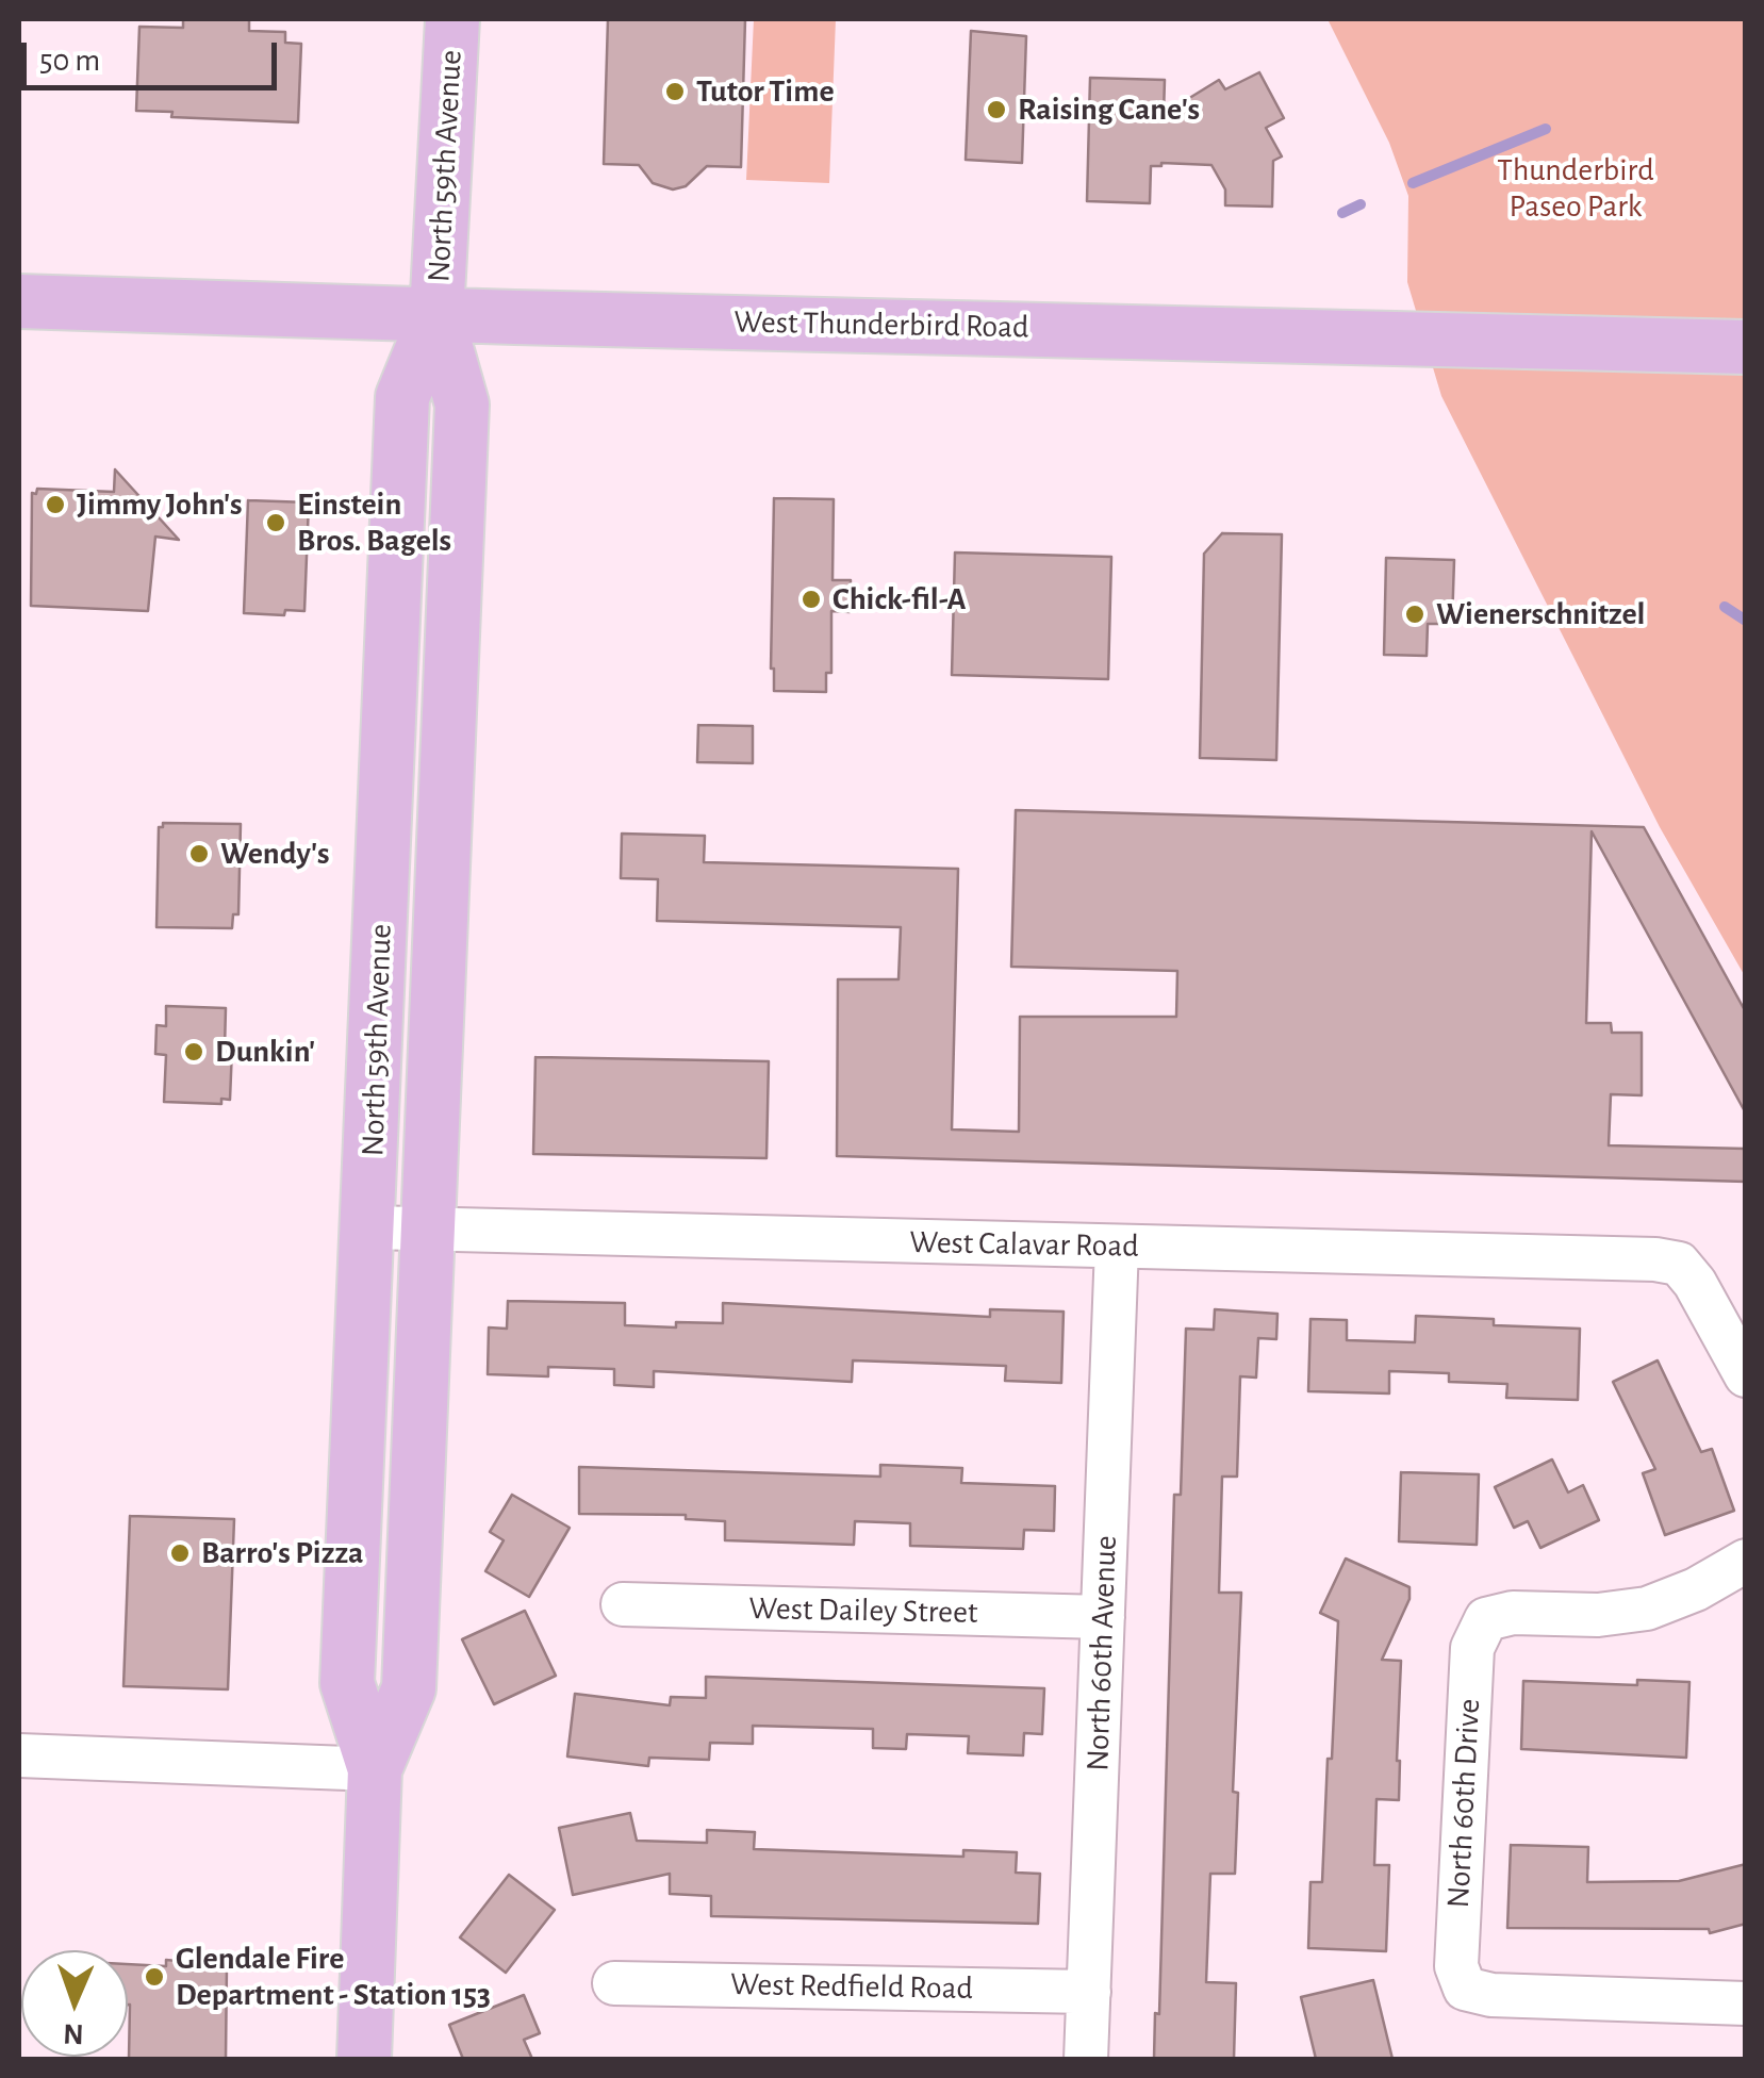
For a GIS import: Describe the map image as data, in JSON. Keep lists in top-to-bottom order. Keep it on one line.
{"streets":{"main road":["North 59th Avenue","West Thunderbird Road"],"street":["West Calavar Road","West Dailey Street","North 60th Avenue","North 60th Drive","West Redfield Road"]},"crossings":[["North 59th Avenue","West Thunderbird Road"],["North 59th Avenue","West Calavar Road"],["West Calavar Road","North 60th Avenue"],["West Dailey Street","North 60th Avenue"],["North 60th Avenue","West Redfield Road"]],"parks":["Thunderbird Paseo Park"],"places":["Tutor Time","Raising Cane's","Jimmy John's","Einstein Bros. Bagels","Chick-fil-A","Wienerschnitzel","Wendy's","Dunkin'","Barro's Pizza","Glendale Fire Department - Station 153"],"scale_bar":"50 m","north":"bottom"}
